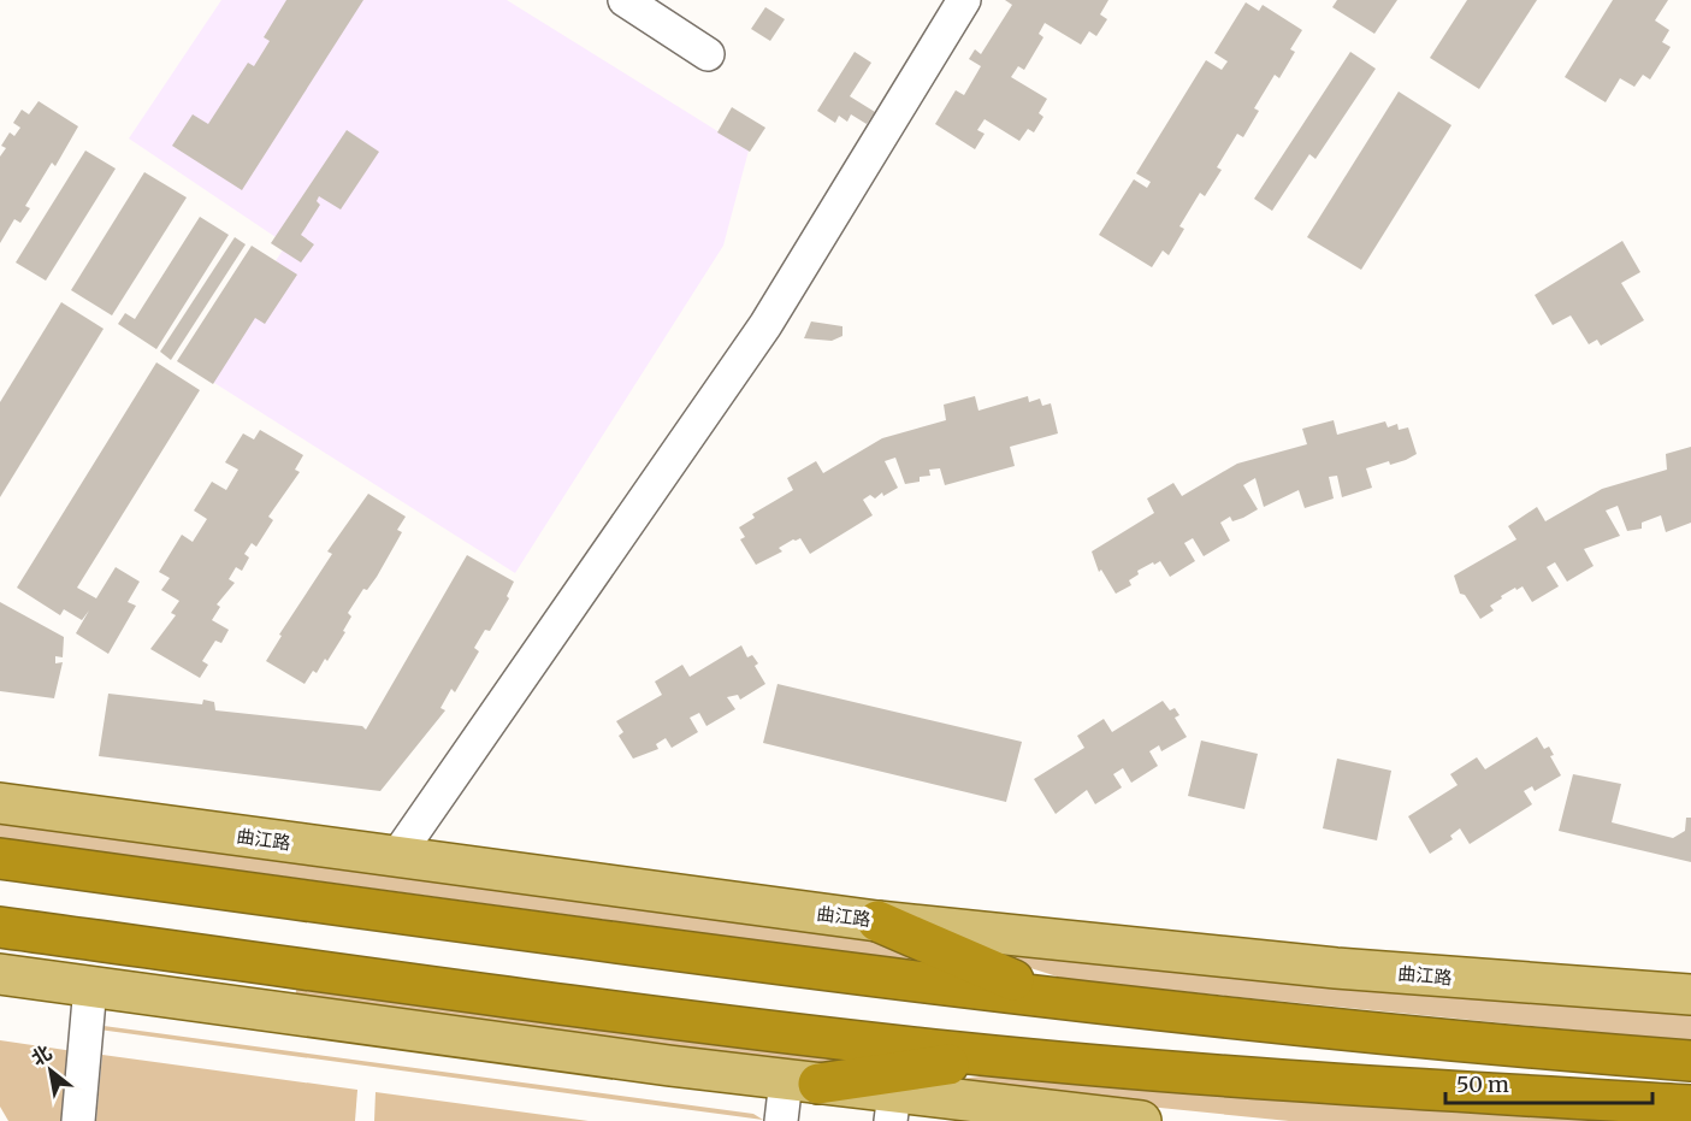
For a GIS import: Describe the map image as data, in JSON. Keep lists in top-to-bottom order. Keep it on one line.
{"streets":{"main road":["曲江路"]},"scale_bar":"50 m","north":"top left"}
